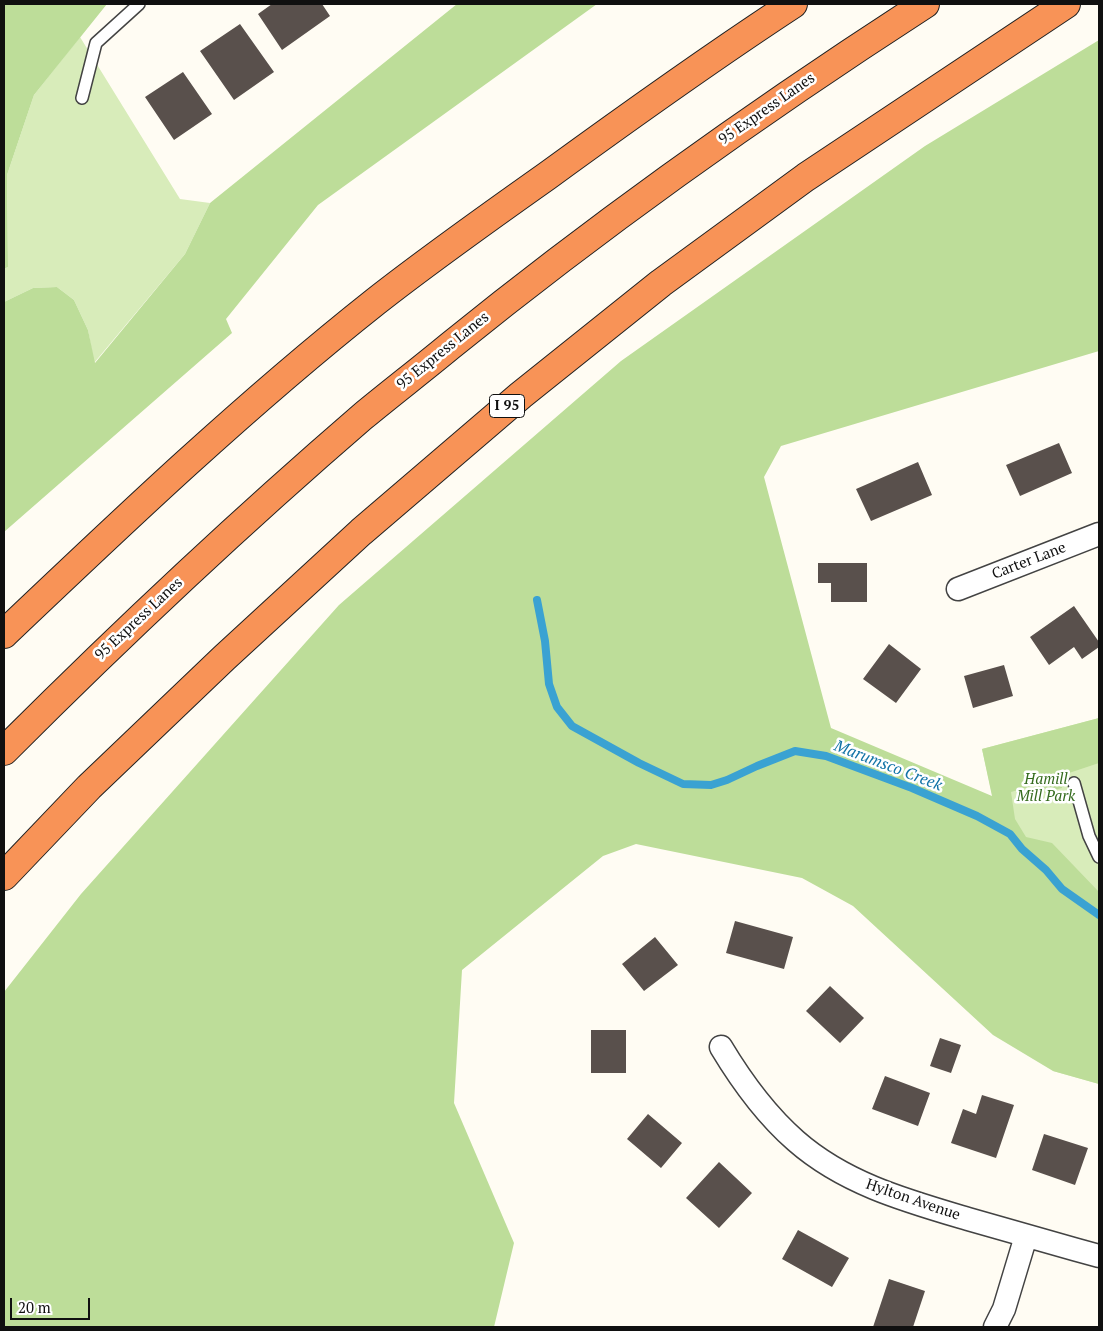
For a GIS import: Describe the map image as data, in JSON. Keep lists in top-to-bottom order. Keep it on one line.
{"streets":{"highway":["95 Express Lanes","I 95"],"street":["Carter Lane","Hylton Avenue"]},"water":["Marumsco Creek"],"parks":["Hamill Mill Park"],"scale_bar":"20 m"}
